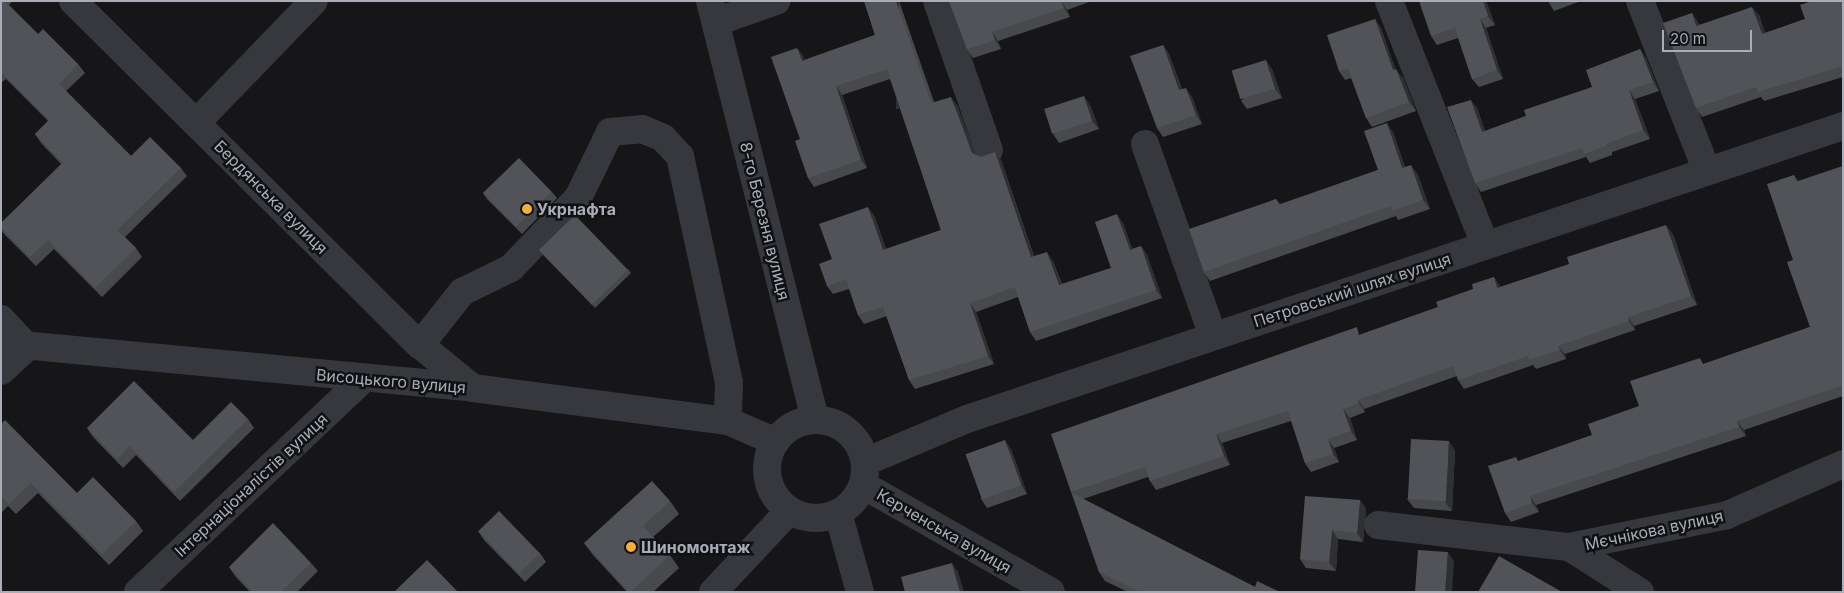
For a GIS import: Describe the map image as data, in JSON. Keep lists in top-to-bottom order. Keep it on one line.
{"streets":{"street":["Бердянська вулиця","8-го Березня вулиця","Петровський шлях вулиця","Висоцького вулиця","Інтернаціоналістів вулиця","Мєчнікова вулиця","Керченська вулиця"]},"crossings":[["Бердянська вулиця","Висоцького вулиця"],["8-го Березня вулиця","Петровський шлях вулиця"],["8-го Березня вулиця","Висоцького вулиця"],["8-го Березня вулиця","Керченська вулиця"],["Петровський шлях вулиця","Висоцького вулиця"],["Петровський шлях вулиця","Керченська вулиця"],["Висоцького вулиця","Інтернаціоналістів вулиця"],["Висоцького вулиця","Керченська вулиця"]],"places":["Укрнафта","Шиномонтаж"],"scale_bar":"20 m"}
